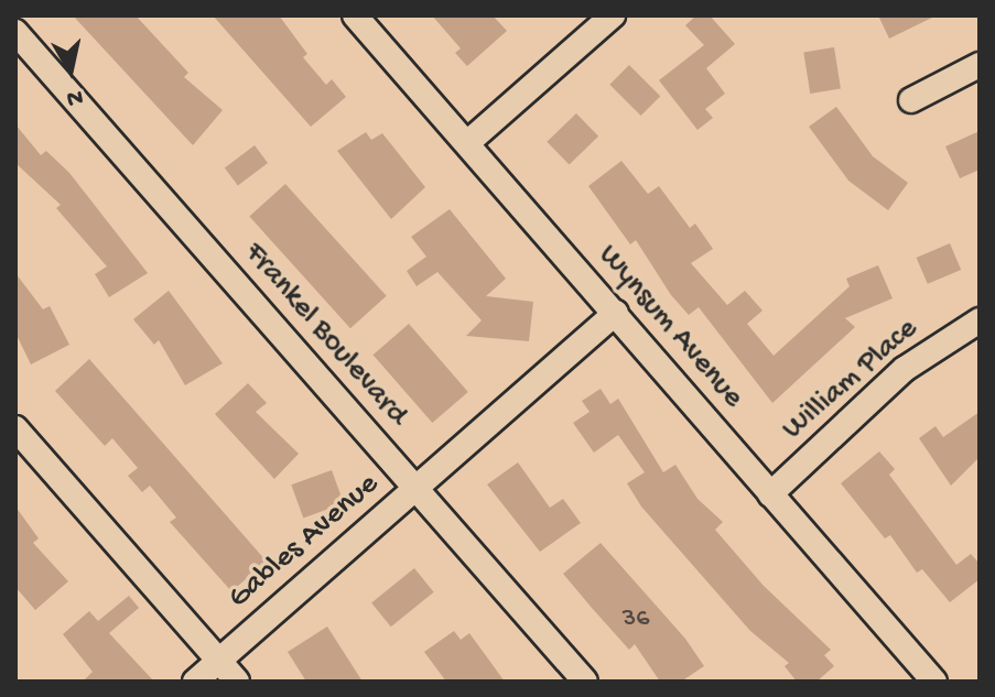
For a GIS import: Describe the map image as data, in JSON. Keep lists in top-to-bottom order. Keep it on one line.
{"streets":{"street":["Wynsum Avenue","Frankel Boulevard","William Place","Gables Avenue"]},"crossings":[["Wynsum Avenue","William Place"],["Wynsum Avenue","Gables Avenue"],["Frankel Boulevard","Gables Avenue"]],"house_numbers":["36"],"north":"bottom"}
